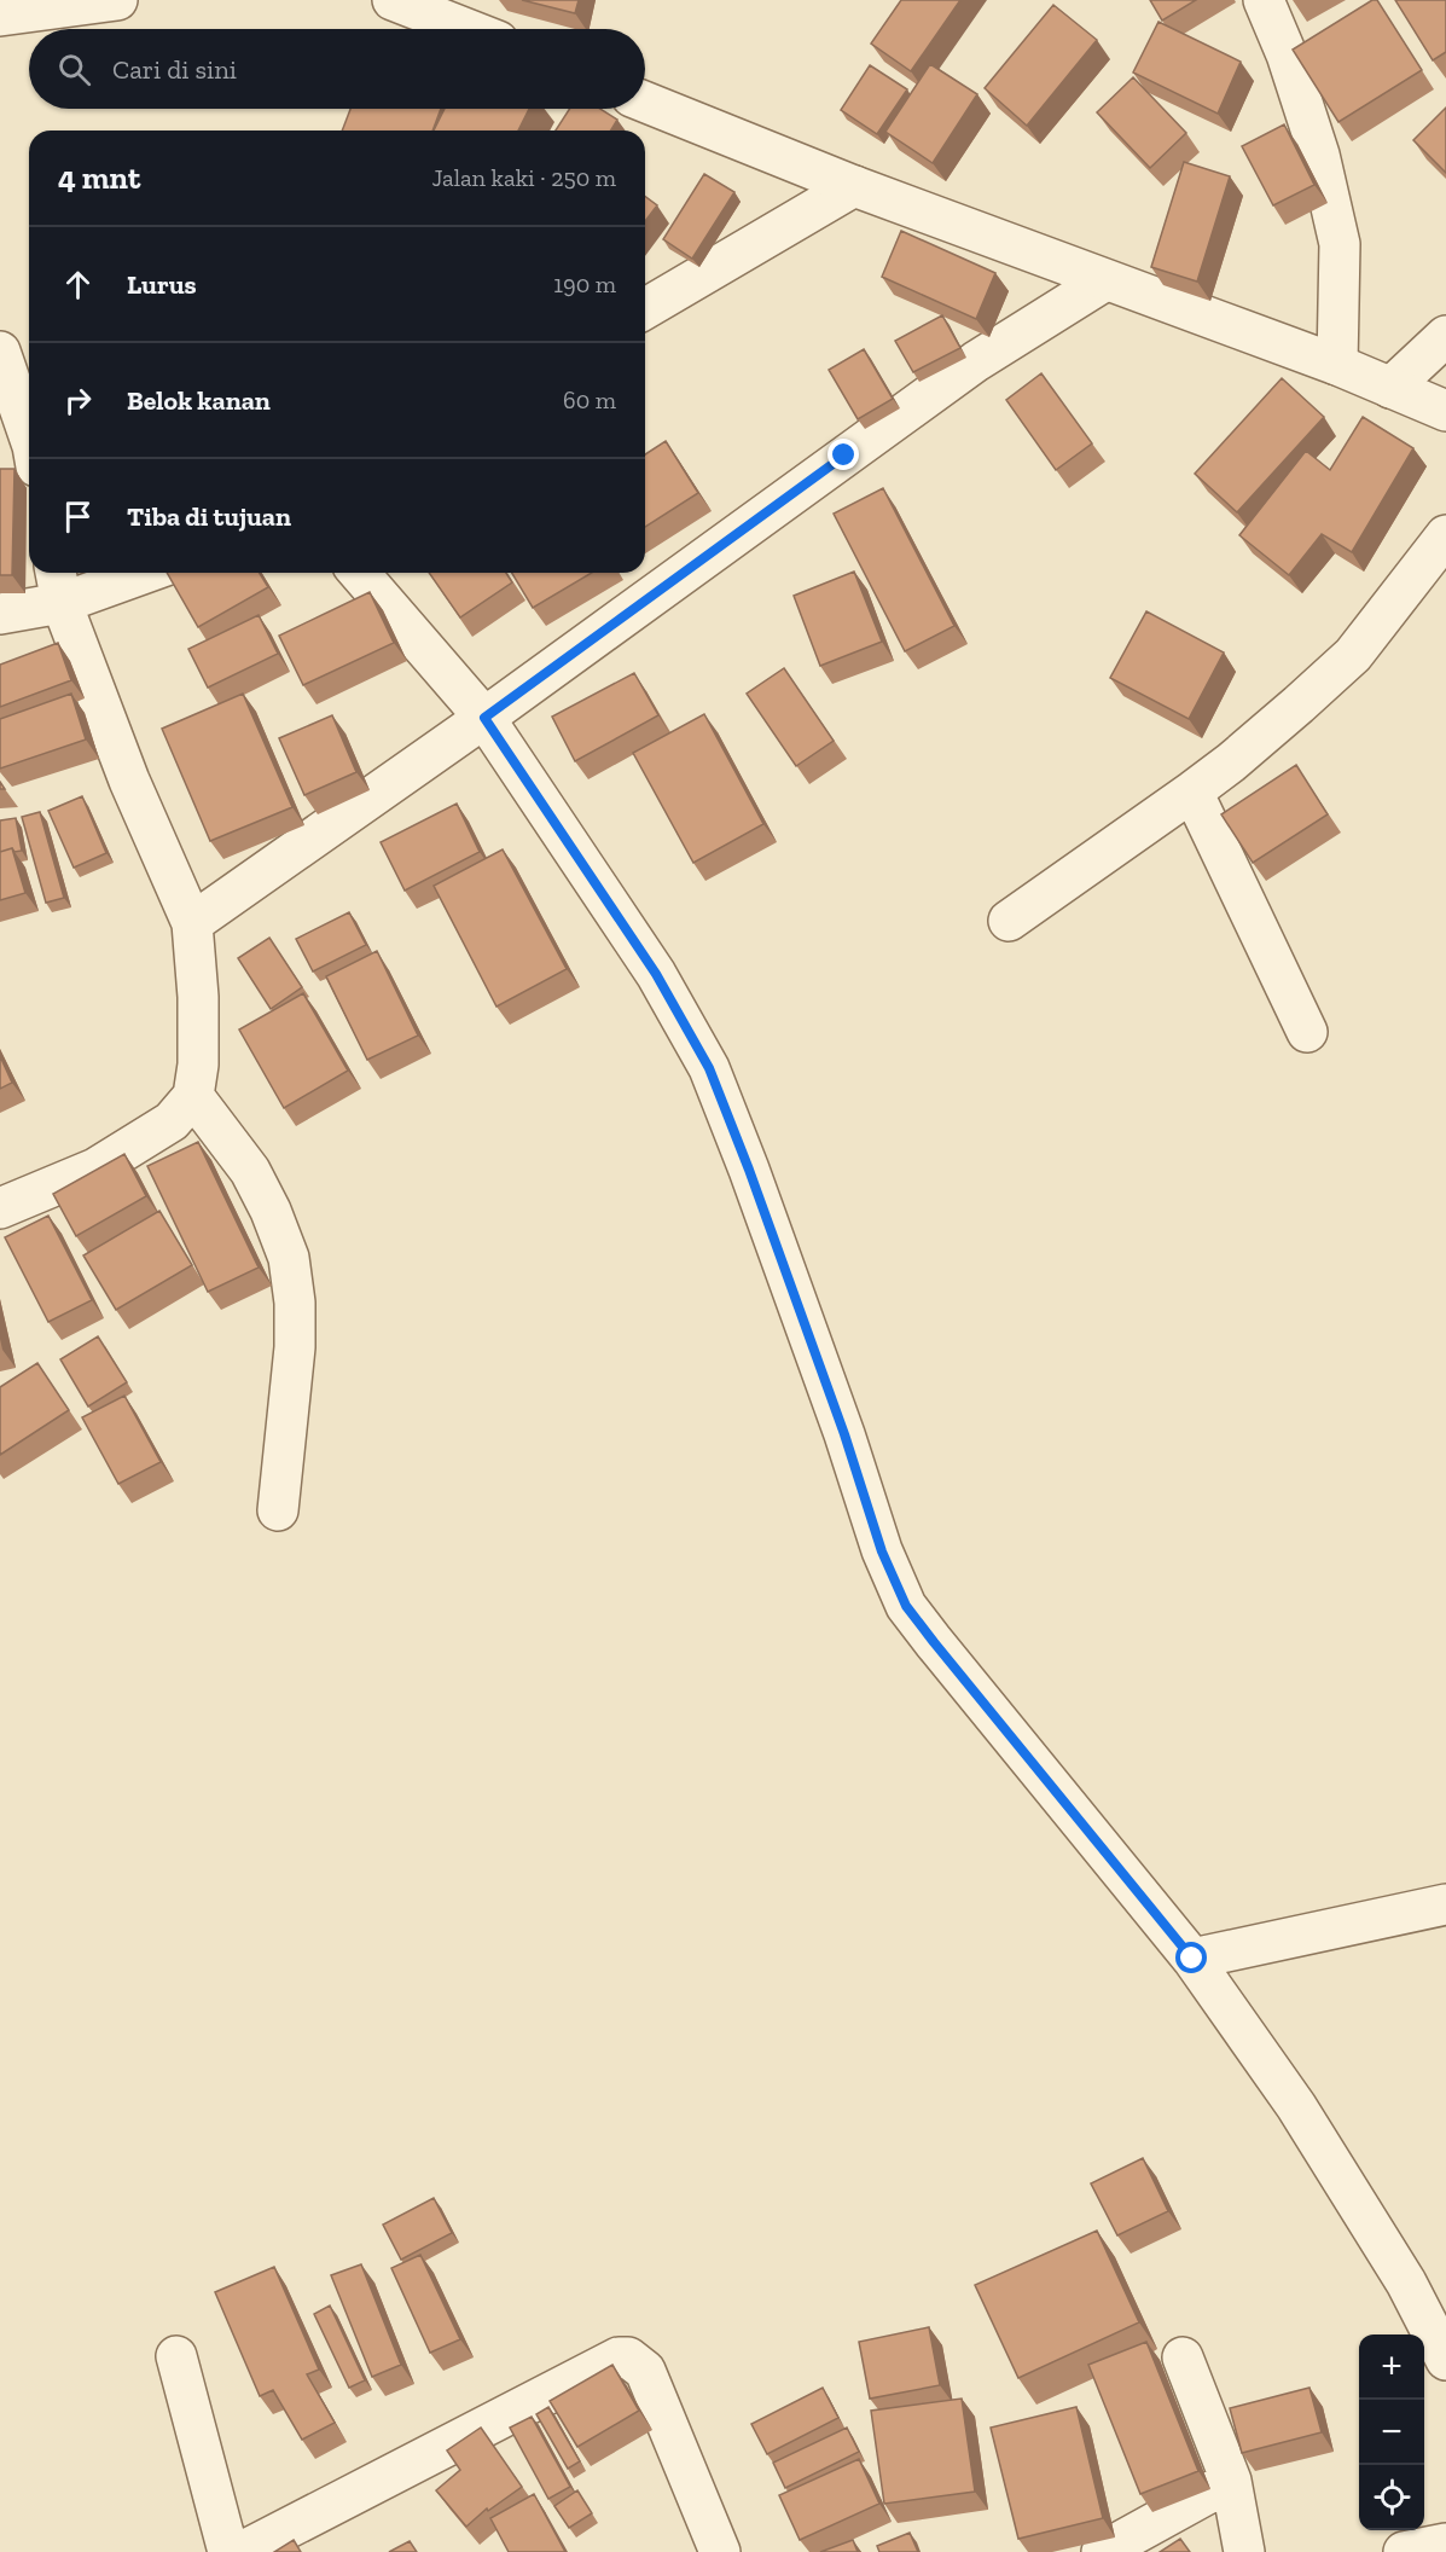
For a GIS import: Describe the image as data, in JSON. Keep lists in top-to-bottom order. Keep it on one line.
{"page":{"search":"Cari di sini","heading":["4 mnt","Jalan kaki · 250 m"],"list":[["Lurus","190 m"],["Belok kanan","60 m"],"Tiba di tujuan"],"map_buttons":["+","−"]}}
